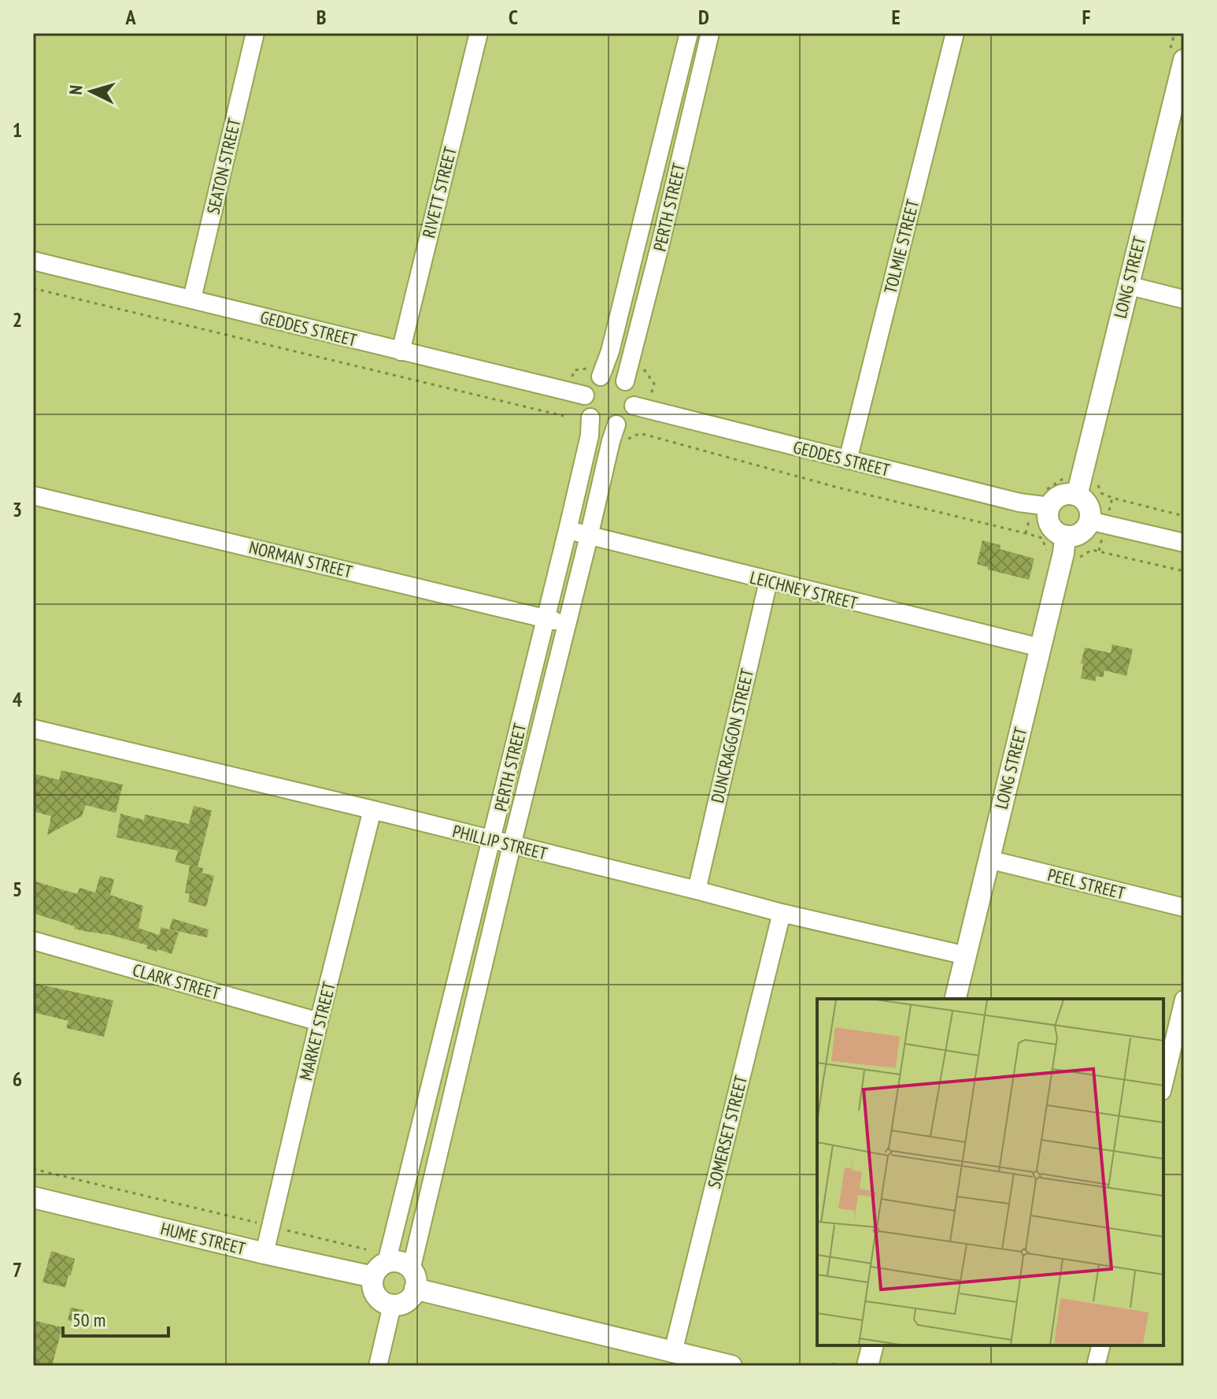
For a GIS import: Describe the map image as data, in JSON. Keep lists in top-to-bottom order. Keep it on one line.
{"streets":{"street":["SEATON STREET","RIVETT STREET","PERTH STREET","TOLMIE STREET","LONG STREET","GEDDES STREET","NORMAN STREET","LEICHNEY STREET","DUNCRAGGON STREET","PHILLIP STREET","PEEL STREET","CLARK STREET","MARKET STREET","SOMERSET STREET","HUME STREET"]},"crossings":[["SEATON STREET","GEDDES STREET"],["RIVETT STREET","GEDDES STREET"],["PERTH STREET","NORMAN STREET"],["PERTH STREET","LEICHNEY STREET"],["PERTH STREET","PHILLIP STREET"],["PERTH STREET","HUME STREET"],["TOLMIE STREET","GEDDES STREET"],["LONG STREET","GEDDES STREET"],["LONG STREET","LEICHNEY STREET"],["LONG STREET","PHILLIP STREET"],["LONG STREET","PEEL STREET"],["LEICHNEY STREET","DUNCRAGGON STREET"],["DUNCRAGGON STREET","PHILLIP STREET"],["PHILLIP STREET","MARKET STREET"],["PHILLIP STREET","SOMERSET STREET"],["CLARK STREET","MARKET STREET"],["MARKET STREET","HUME STREET"]],"scale_bar":"50 m","north":"left","grid":{"columns":["A","B","C","D","E","F"],"rows":["1","2","3","4","5","6","7"]}}
